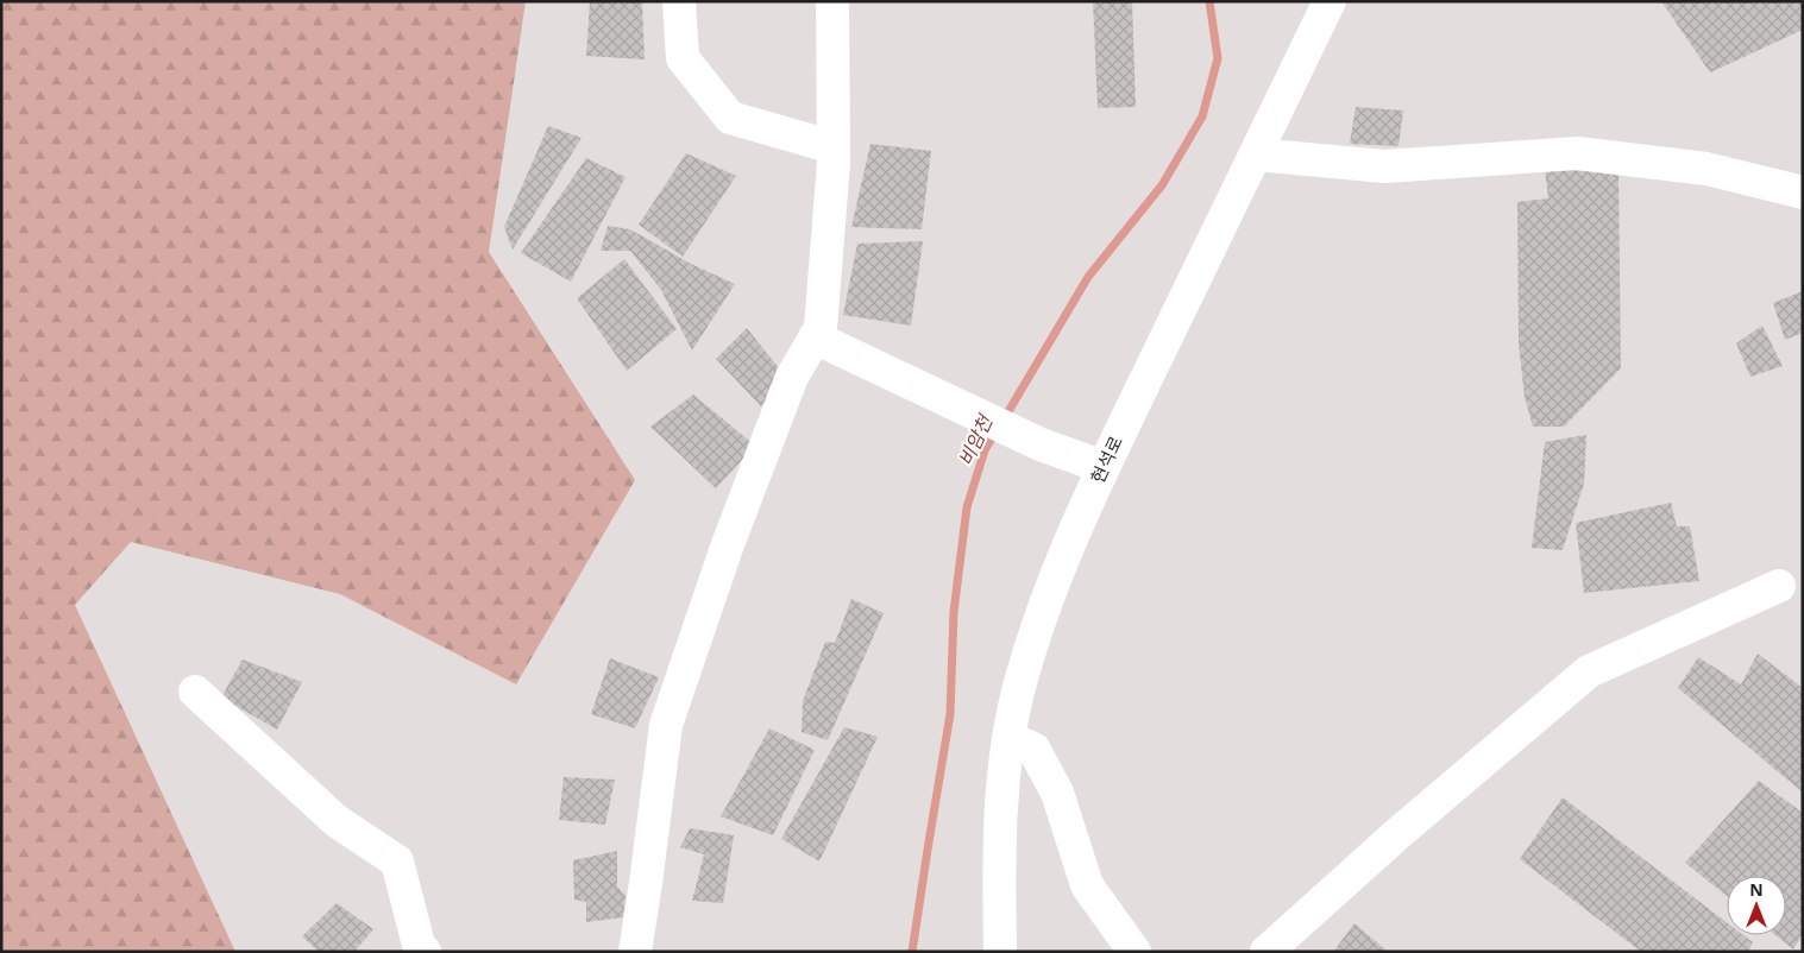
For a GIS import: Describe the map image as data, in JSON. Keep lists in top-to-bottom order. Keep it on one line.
{"streets":{"street":["현석로"]},"water":["비암천"],"north":"top"}
